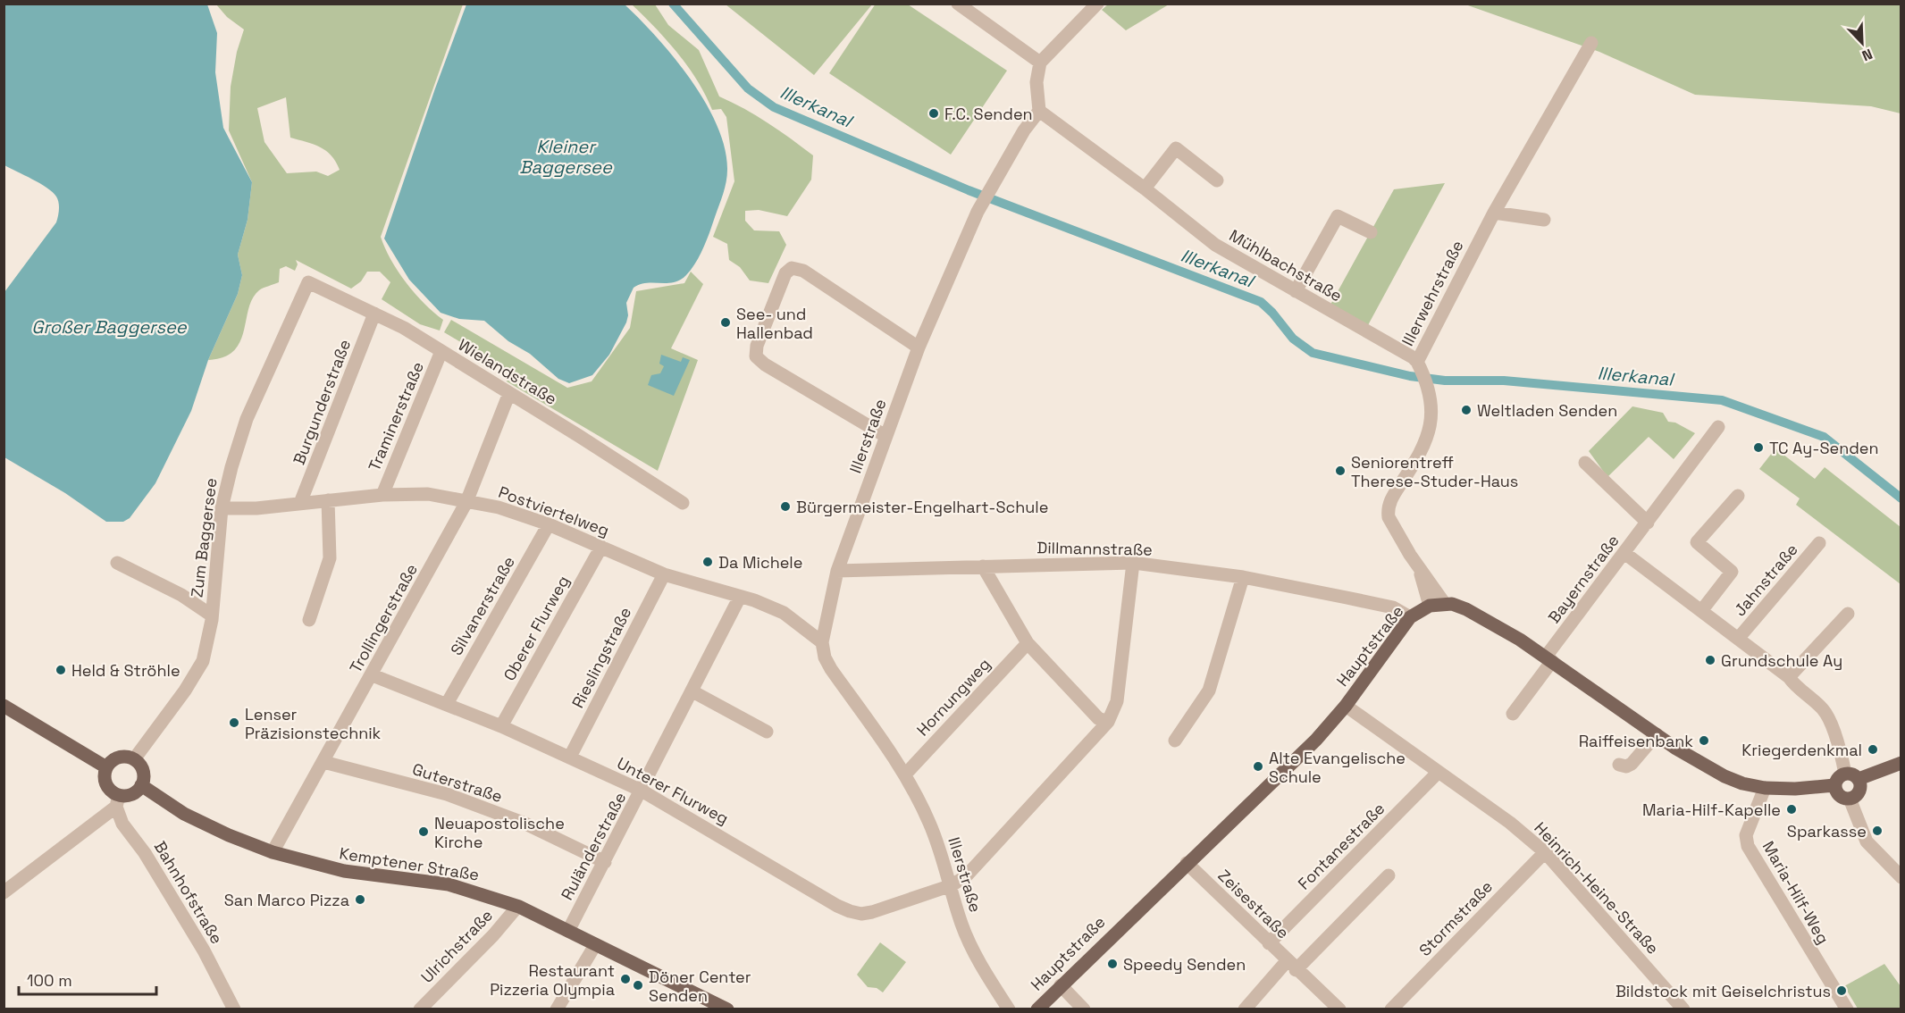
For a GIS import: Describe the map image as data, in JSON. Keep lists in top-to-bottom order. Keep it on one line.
{"streets":{"main road":["Hauptstraße","Kemptener Straße"],"street":["Mühlbachstraße","Illerwehrstraße","Wielandstraße","Burgunderstraße","Traminerstraße","Illerstraße","Postviertelweg","Zum Baggersee","Dillmannstraße","Bayernstraße","Jahnstraße","Silvanerstraße","Trollingerstraße","Oberer Flurweg","Rieslingstraße","Hornungweg","Guterstraße","Unterer Flurweg","Ruländerstraße","Fontanestraße","Heinrich-Heine-Straße","Bahnhofstraße","Maria-Hilf-Weg","Zeisestraße","Stormstraße","Ulrichstraße"]},"crossings":[["Mühlbachstraße","Illerwehrstraße"],["Mühlbachstraße","Illerstraße"],["Illerwehrstraße","Hauptstraße"],["Wielandstraße","Burgunderstraße"],["Wielandstraße","Traminerstraße"],["Wielandstraße","Zum Baggersee"],["Wielandstraße","Trollingerstraße"],["Burgunderstraße","Postviertelweg"],["Traminerstraße","Postviertelweg"],["Illerstraße","Postviertelweg"],["Illerstraße","Dillmannstraße"],["Illerstraße","Hornungweg"],["Illerstraße","Unterer Flurweg"],["Postviertelweg","Zum Baggersee"],["Postviertelweg","Silvanerstraße"],["Postviertelweg","Trollingerstraße"],["Postviertelweg","Oberer Flurweg"],["Postviertelweg","Rieslingstraße"],["Postviertelweg","Ruländerstraße"],["Zum Baggersee","Kemptener Straße"],["Zum Baggersee","Bahnhofstraße"],["Dillmannstraße","Hauptstraße"],["Bayernstraße","Hauptstraße"],["Silvanerstraße","Unterer Flurweg"],["Trollingerstraße","Guterstraße"],["Trollingerstraße","Unterer Flurweg"],["Trollingerstraße","Kemptener Straße"],["Oberer Flurweg","Unterer Flurweg"],["Hauptstraße","Heinrich-Heine-Straße"],["Hauptstraße","Maria-Hilf-Weg"],["Hauptstraße","Zeisestraße"],["Rieslingstraße","Unterer Flurweg"],["Guterstraße","Ruländerstraße"],["Unterer Flurweg","Ruländerstraße"],["Ruländerstraße","Kemptener Straße"],["Fontanestraße","Heinrich-Heine-Straße"],["Fontanestraße","Zeisestraße"],["Kemptener Straße","Bahnhofstraße"],["Kemptener Straße","Ulrichstraße"],["Heinrich-Heine-Straße","Stormstraße"]],"water":["Illerkanal","Kleiner Baggersee","Großer Baggersee"],"places":["F.C. Senden","See- und Hallenbad","Weltladen Senden","TC Ay-Senden","Seniorentreff Therese-Studer-Haus","Bürgermeister-Engelhart-Schule","Da Michele","Grundschule Ay","Held & Ströhle","Lenser Präzisionstechnik","Raiffeisenbank","Kriegerdenkmal","Alte Evangelische Schule","Maria-Hilf-Kapelle","Sparkasse","Neuapostolische Kirche","San Marco Pizza","Speedy Senden","Restaurant Pizzeria Olympia","Döner Center Senden","Bildstock mit Geiselchristus"],"scale_bar":"100 m","north":"bottom right"}
